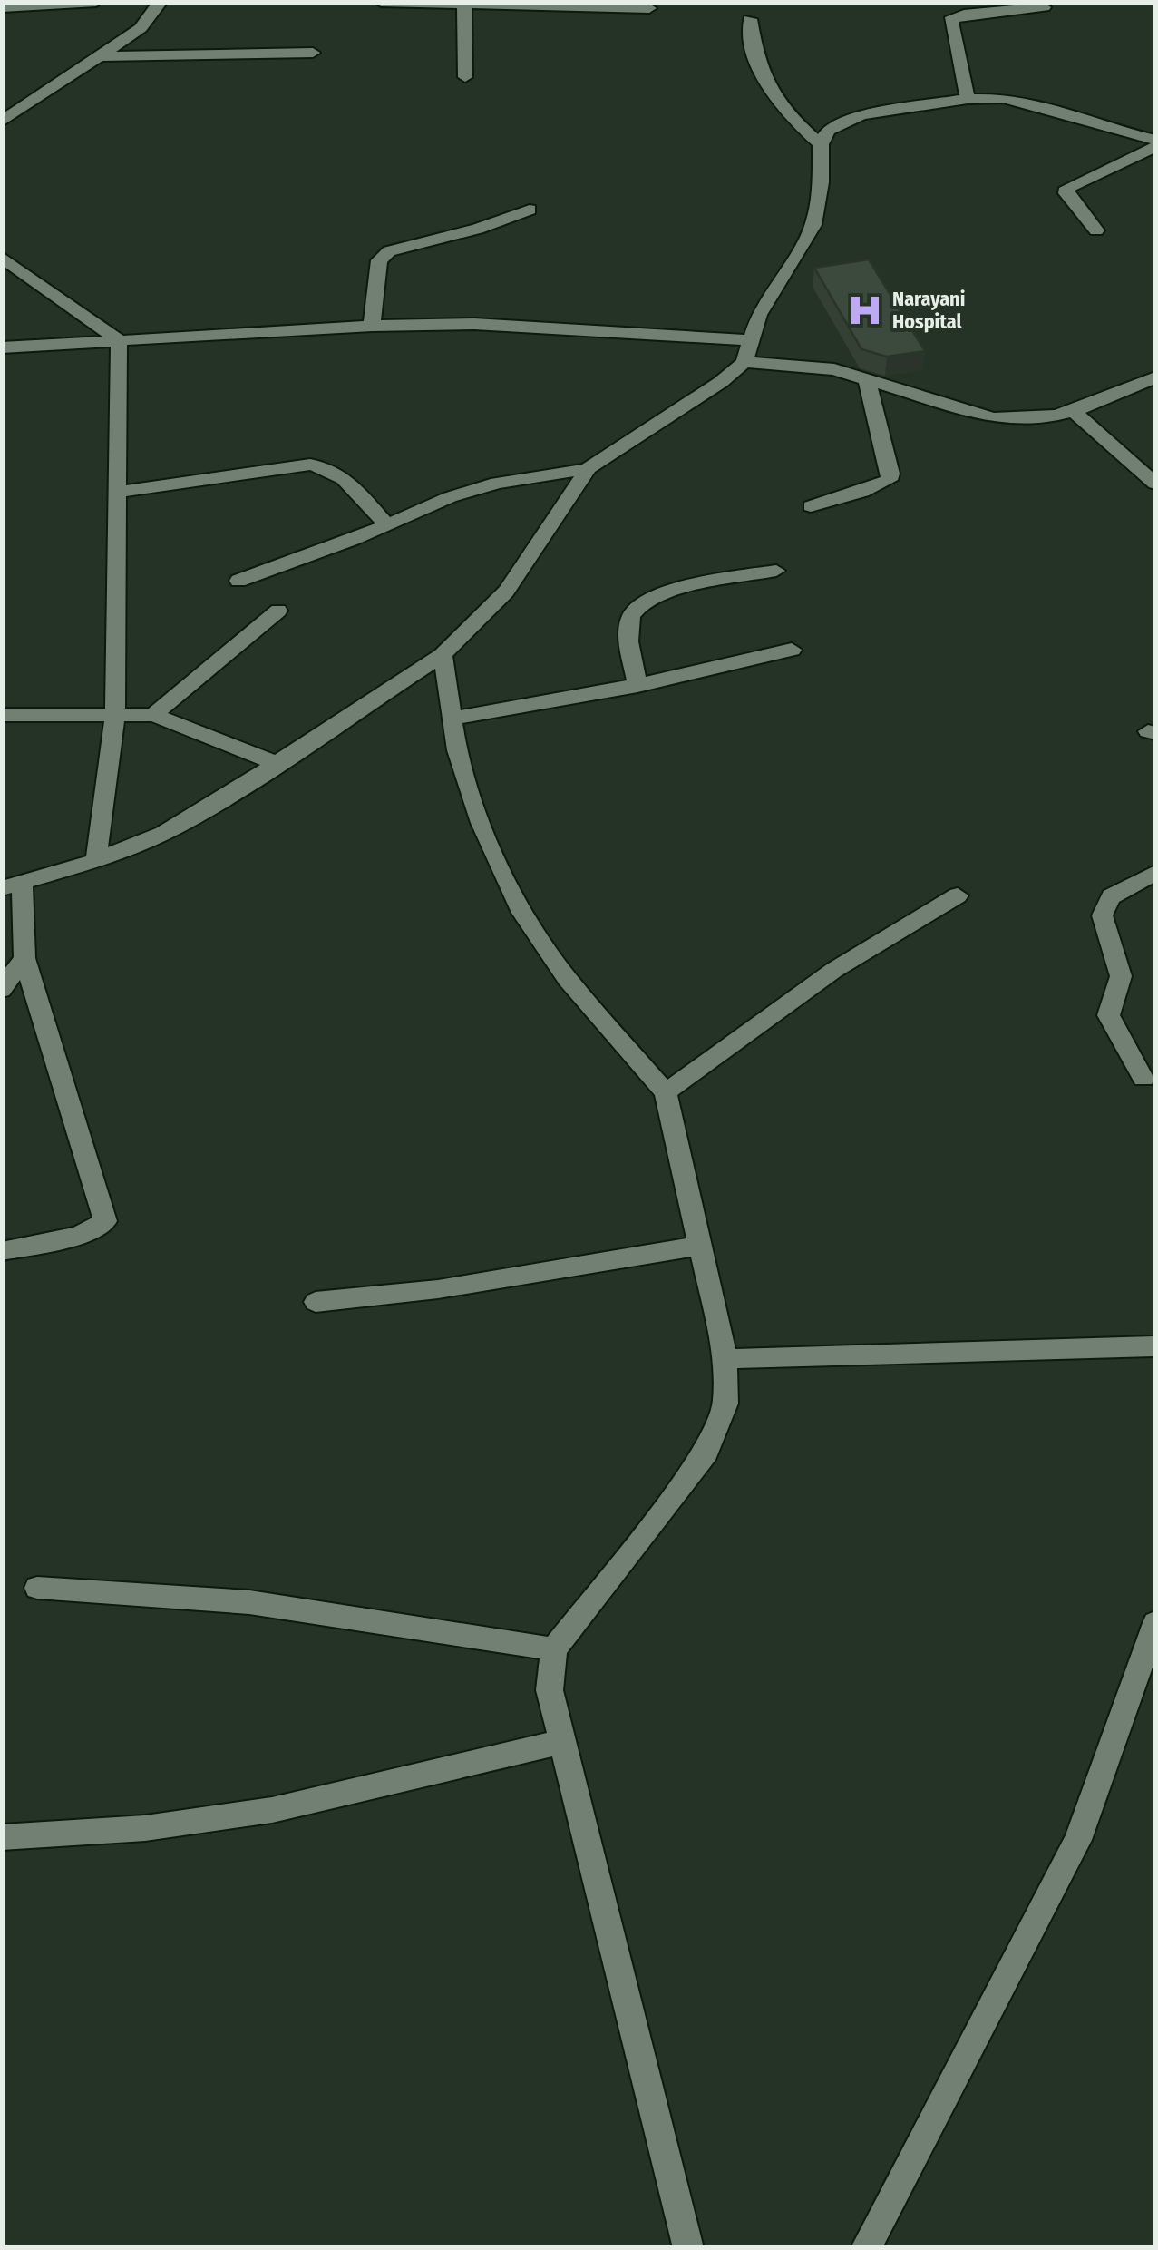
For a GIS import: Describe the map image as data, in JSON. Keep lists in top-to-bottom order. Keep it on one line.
{"places":{"hospital":["Narayani Hospital"]}}
